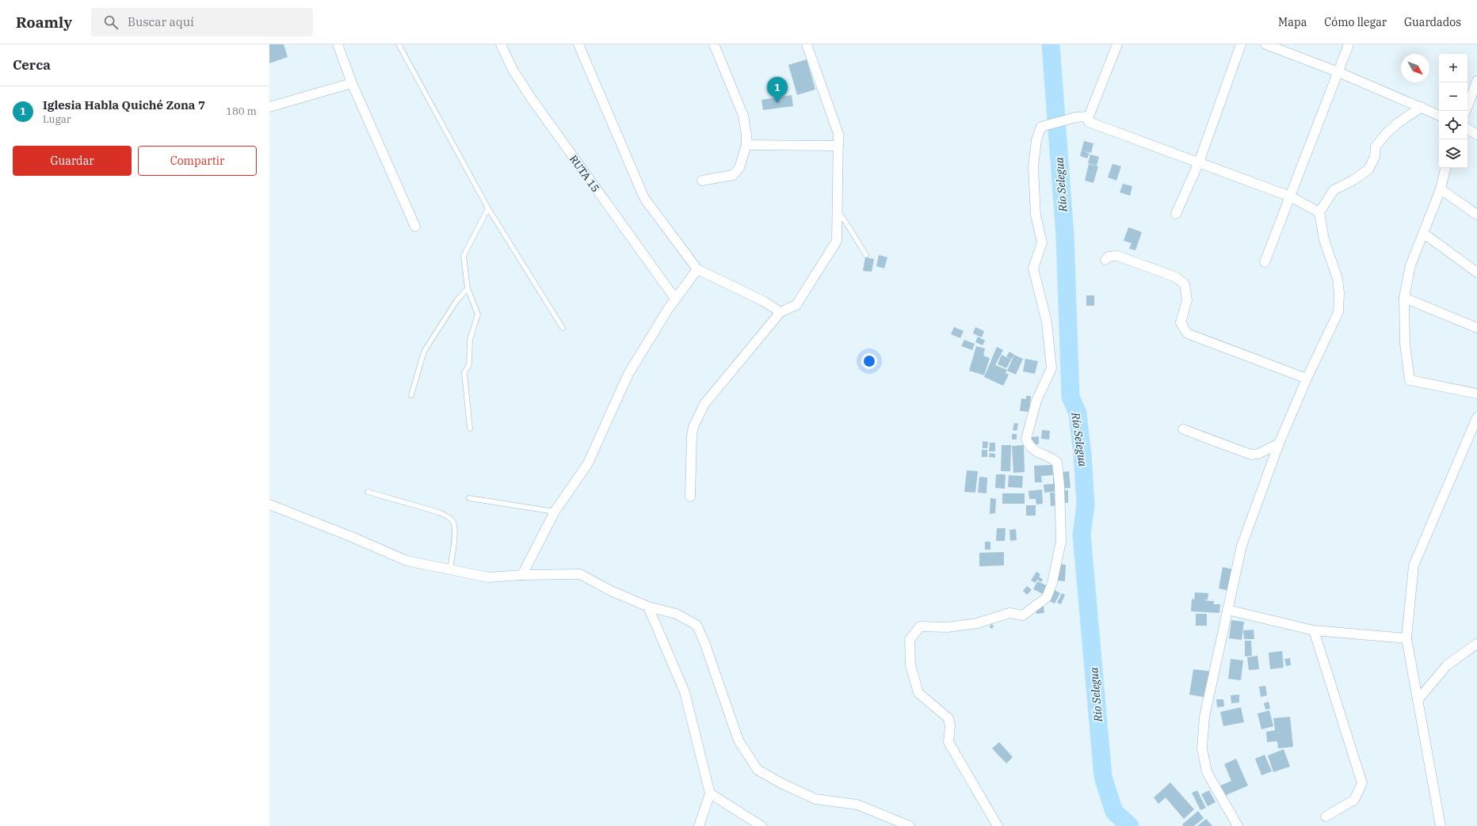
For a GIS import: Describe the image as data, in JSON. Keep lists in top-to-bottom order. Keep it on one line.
{"streets":{"street":["RUTA 15"]},"water":["Río Selegua"],"north":"bottom right","page":{"header":"Roamly","search":"Buscar aquí","nav":["Mapa","Cómo llegar","Guardados"],"heading":"Cerca","map_buttons":["+","−"],"pins":"1","list":[{"mark":"1","name":"Iglesia Habla Quiché Zona 7","note":"Lugar","value":"180 m"}],"buttons":["Guardar","Compartir"]}}
